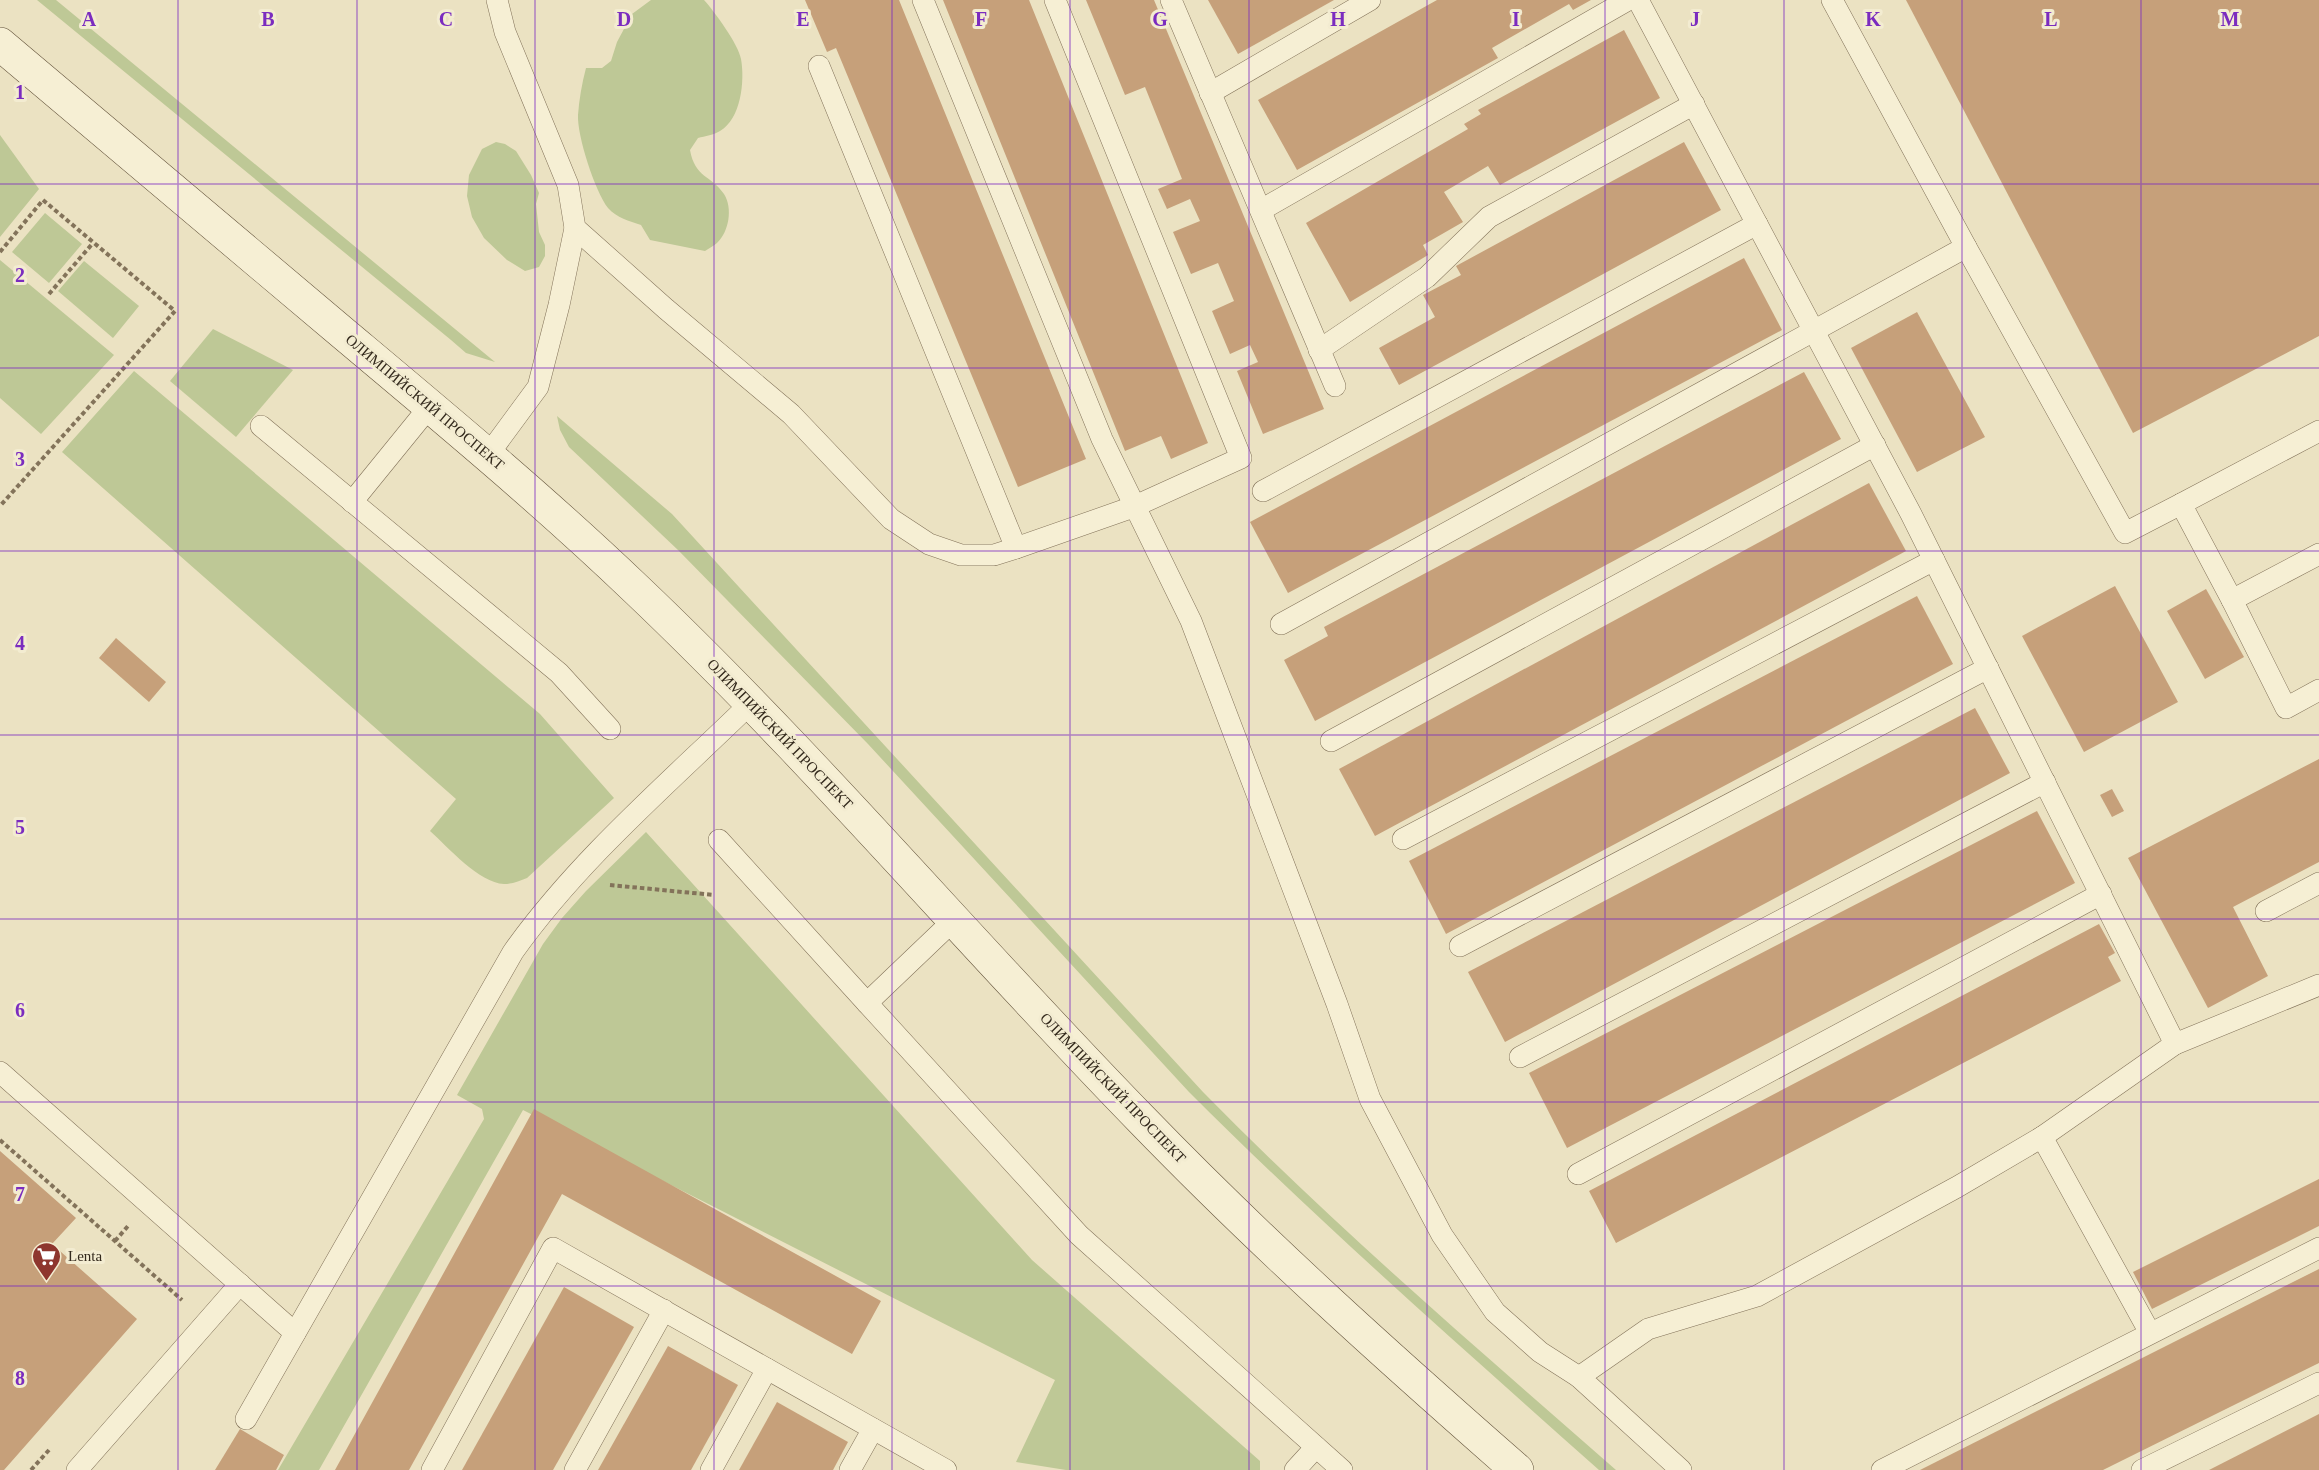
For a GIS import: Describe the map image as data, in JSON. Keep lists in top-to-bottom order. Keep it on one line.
{"streets":{"street":["ОЛИМПИЙСКИЙ ПРОСПЕКТ"]},"places":{"supermarket":["Lenta"]},"grid":{"columns":["A","B","C","D","E","F","G","H","I","J","K","L","M"],"rows":["1","2","3","4","5","6","7","8"]}}
